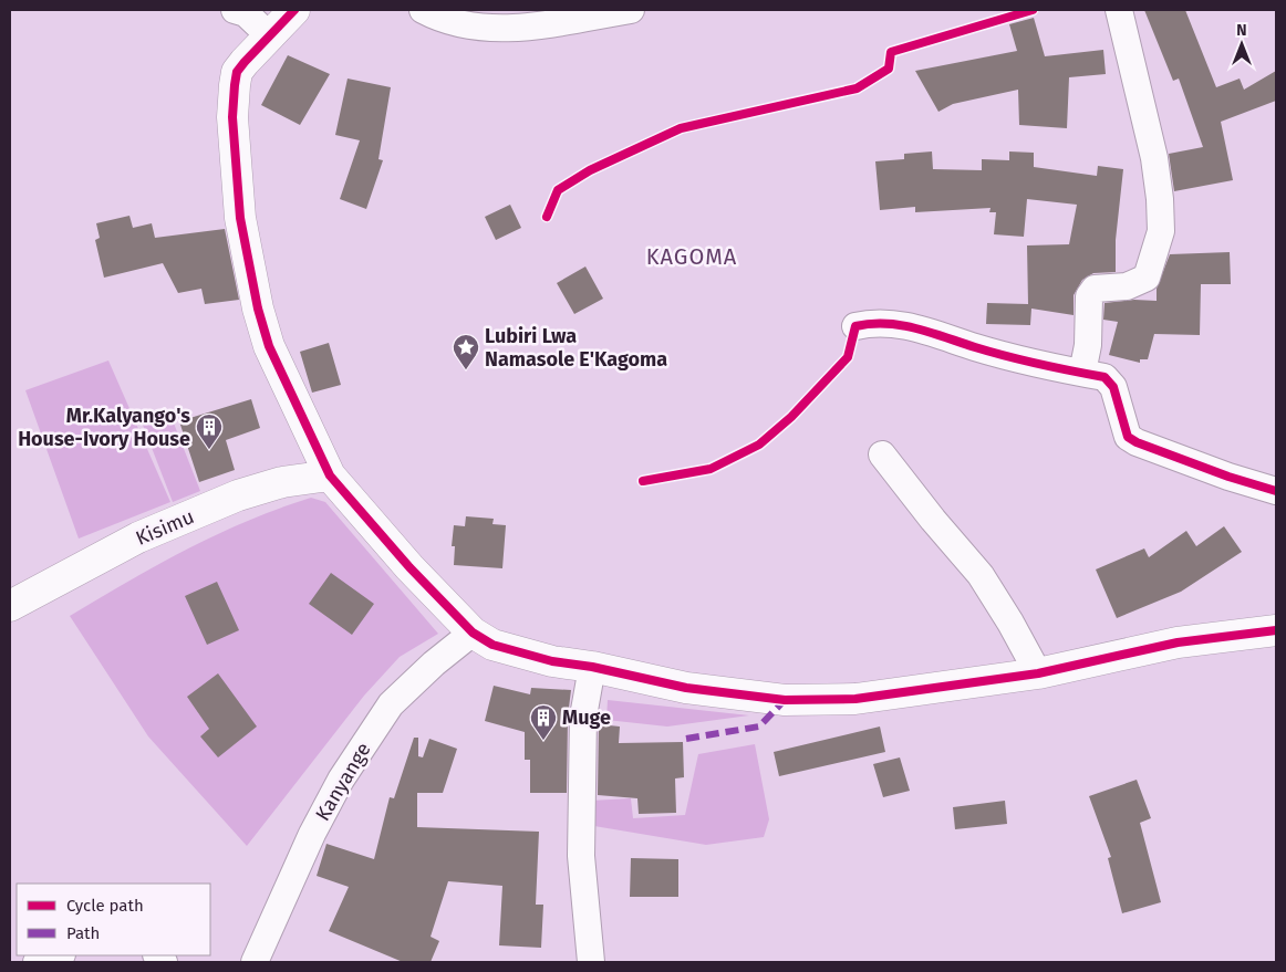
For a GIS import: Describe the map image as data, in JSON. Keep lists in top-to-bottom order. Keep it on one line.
{"streets":{"street":["Kisimu","Kanyange"]},"districts":["KAGOMA"],"places":{"place":["Lubiri Lwa Namasole E'Kagoma"],"building":["Mr.Kalyango's House-Ivory House","Muge"]},"legend":["Cycle path","Path"],"north":"top"}
